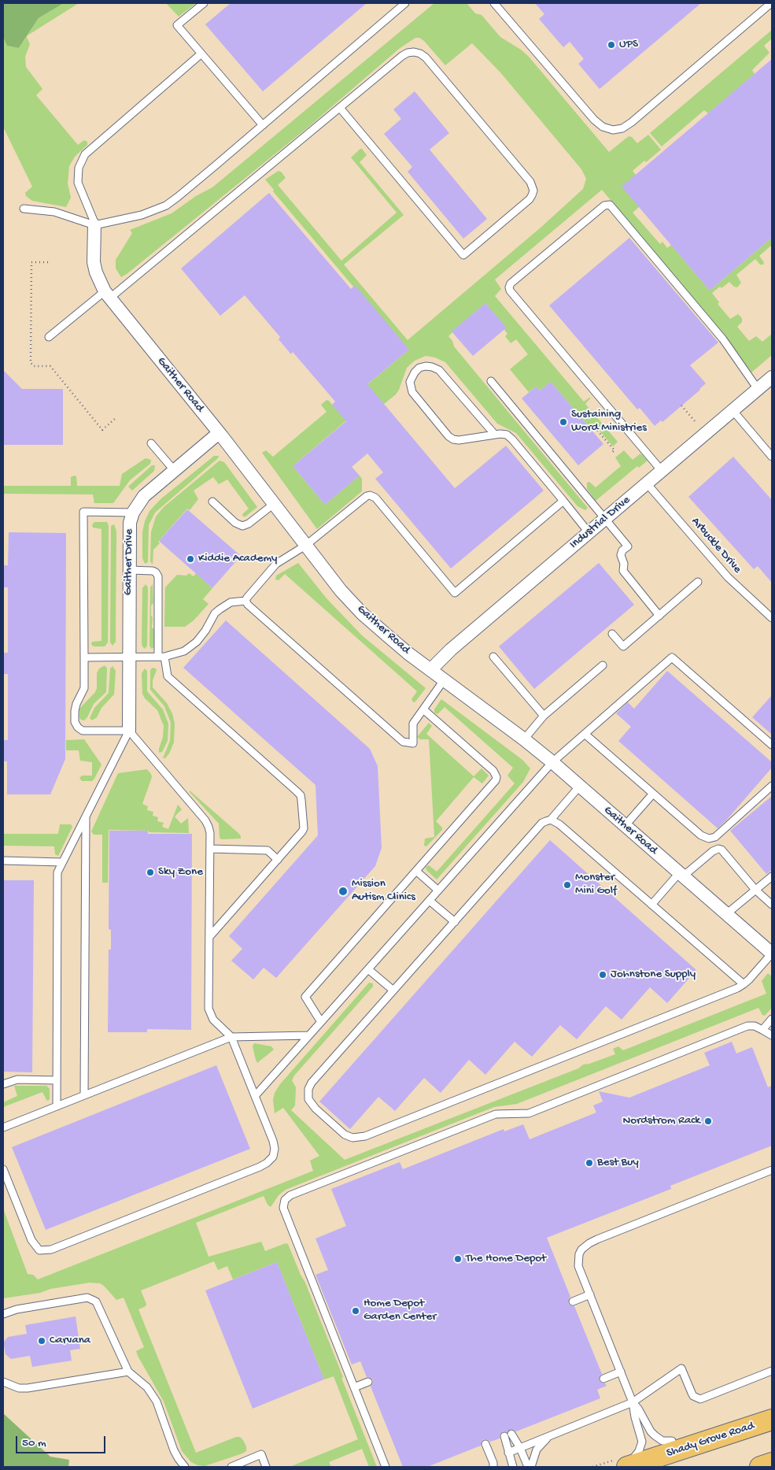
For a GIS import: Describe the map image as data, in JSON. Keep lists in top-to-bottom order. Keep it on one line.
{"streets":{"main road":["Shady Grove Road"],"street":["Gaither Road","Industrial Drive","Gaither Drive"],"lane":["Arbuckle Drive"]},"crossings":[["Gaither Road","Industrial Drive"],["Gaither Road","Gaither Drive"],["Industrial Drive","Arbuckle Drive"]],"places":["UPS","Sustaining Word Ministries","Kiddie Academy","Sky Zone","Monster Mini Golf","Mission Autism Clinics","Johnstone Supply","Nordstrom Rack","Best Buy","The Home Depot","Home Depot Garden Center","Carvana"],"scale_bar":"50 m"}
